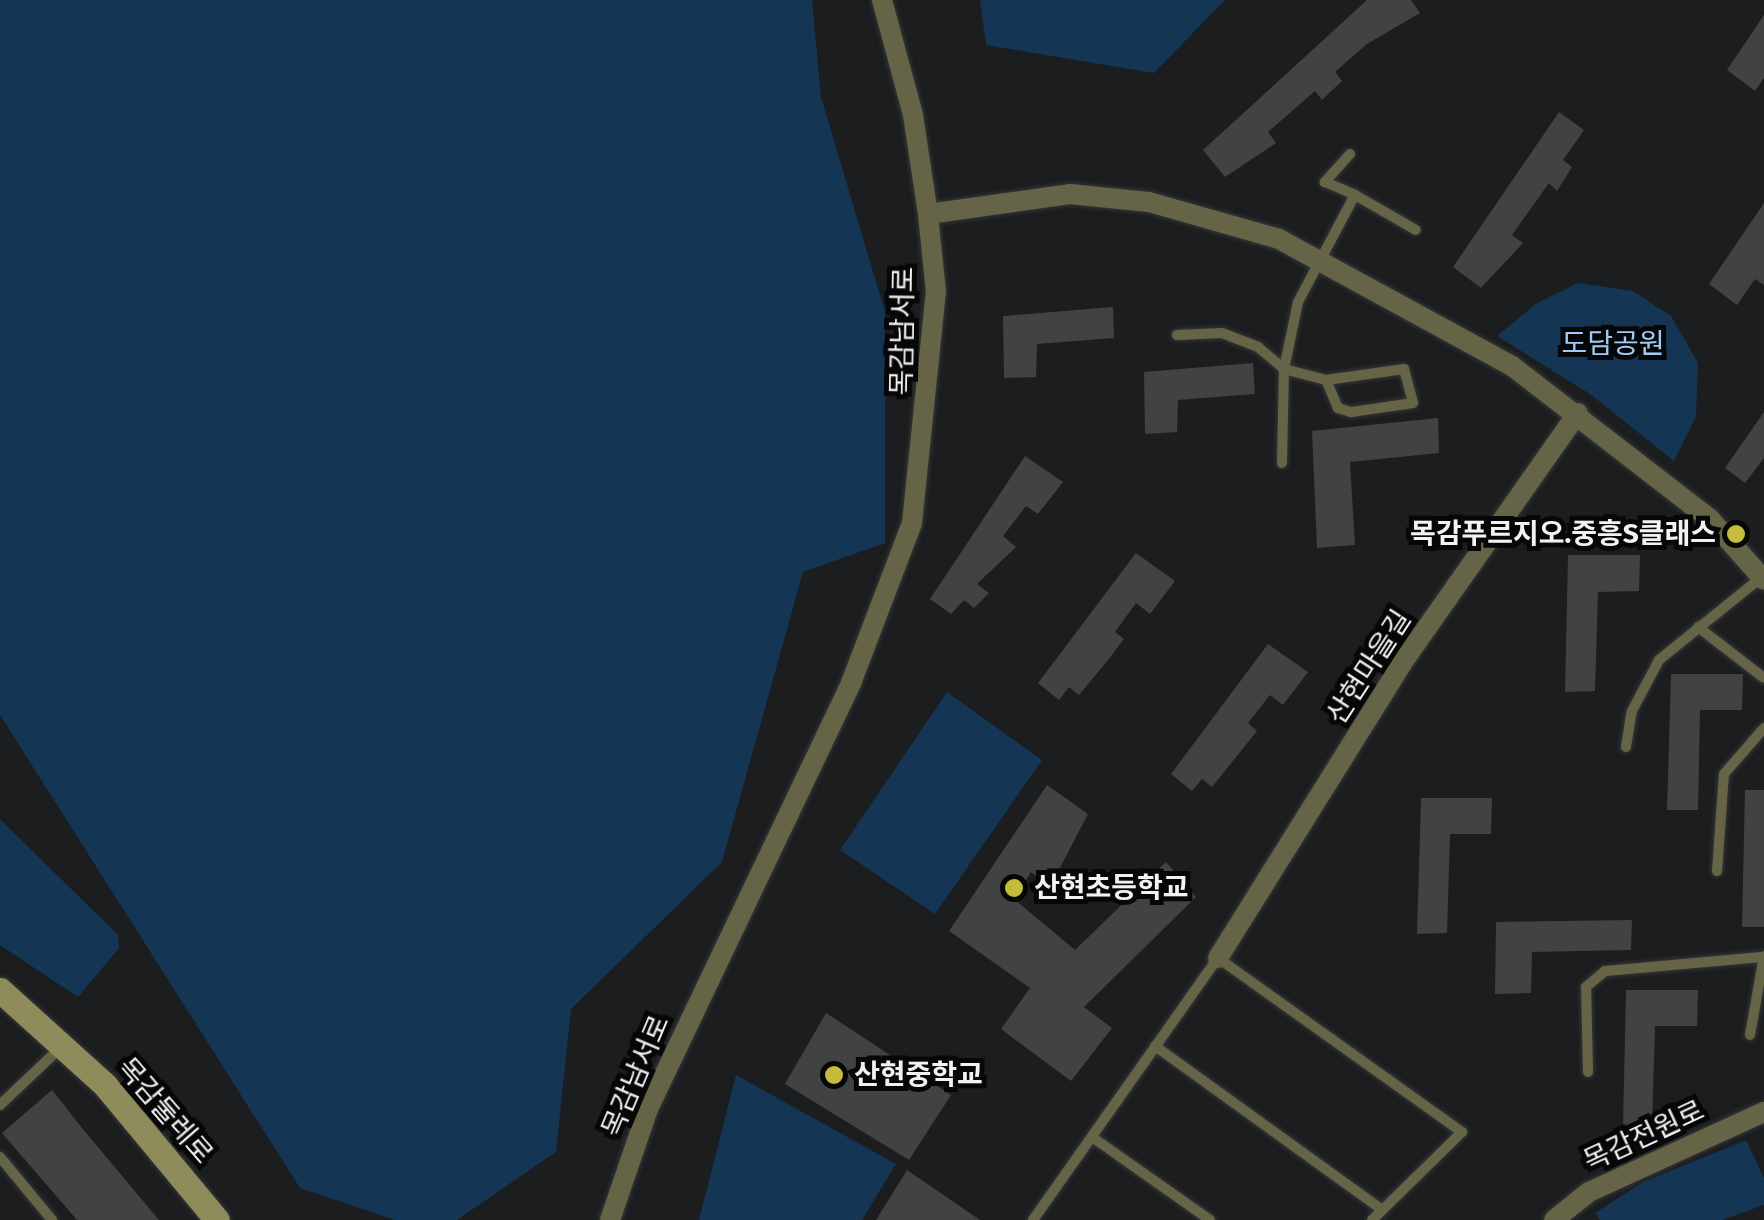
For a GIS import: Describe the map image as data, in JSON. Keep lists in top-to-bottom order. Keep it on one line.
{"streets":{"street":["목감남서로","산현마을길","목감둘레로","목감전원로"]},"parks":["도담공원"],"places":["목감푸르지오.중흥S클래스","산현초등학교","산현중학교"]}
